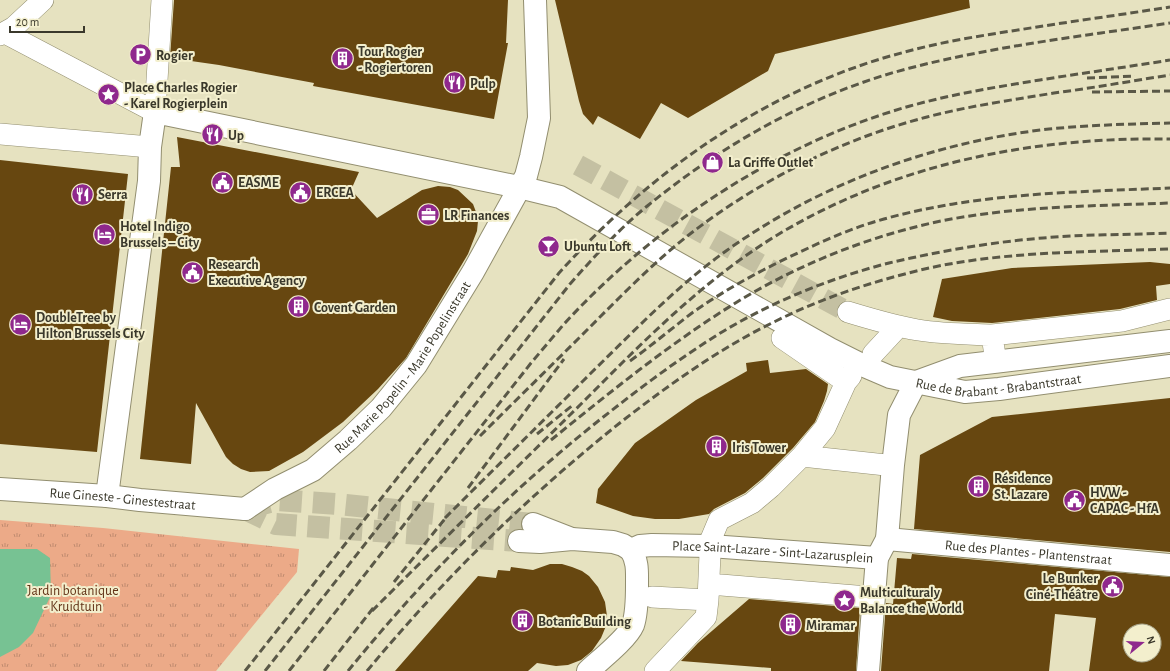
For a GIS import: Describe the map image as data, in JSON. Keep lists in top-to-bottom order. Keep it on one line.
{"streets":{"street":["Rue Marie Popelin - Marie Popelinstraat","Rue de Brabant - Brabantstraat","Rue Gineste - Ginestestraat","Place Saint-Lazare - Sint-Lazarusplein","Rue des Plantes - Plantenstraat"]},"crossings":[["Rue Marie Popelin - Marie Popelinstraat","Rue Gineste - Ginestestraat"],["Rue de Brabant - Brabantstraat","Place Saint-Lazare - Sint-Lazarusplein"],["Place Saint-Lazare - Sint-Lazarusplein","Rue des Plantes - Plantenstraat"]],"parks":["Jardin botanique - Kruidtuin"],"places":{"parking":["Rogier"],"building":["Tour Rogier - Rogiertoren","Covent Garden","Iris Tower","Résidence St. Lazare","Botanic Building","Miramar"],"restaurant":["Pulp","Up","Serra"],"place":["Place Charles Rogier - Karel Rogierplein","Multiculturaly Balance the World"],"shop":["La Griffe Outlet"],"public building":["EASME","ERCEA","Research Executive Agency","HVW - CAPAC - HfA","Le Bunker Ciné-Théâtre"],"office":["LR Finances"],"hotel":["Hotel Indigo Brussels – City","DoubleTree by Hilton Brussels City"],"bar":["Ubuntu Loft"]},"scale_bar":"20 m","north":"right"}
